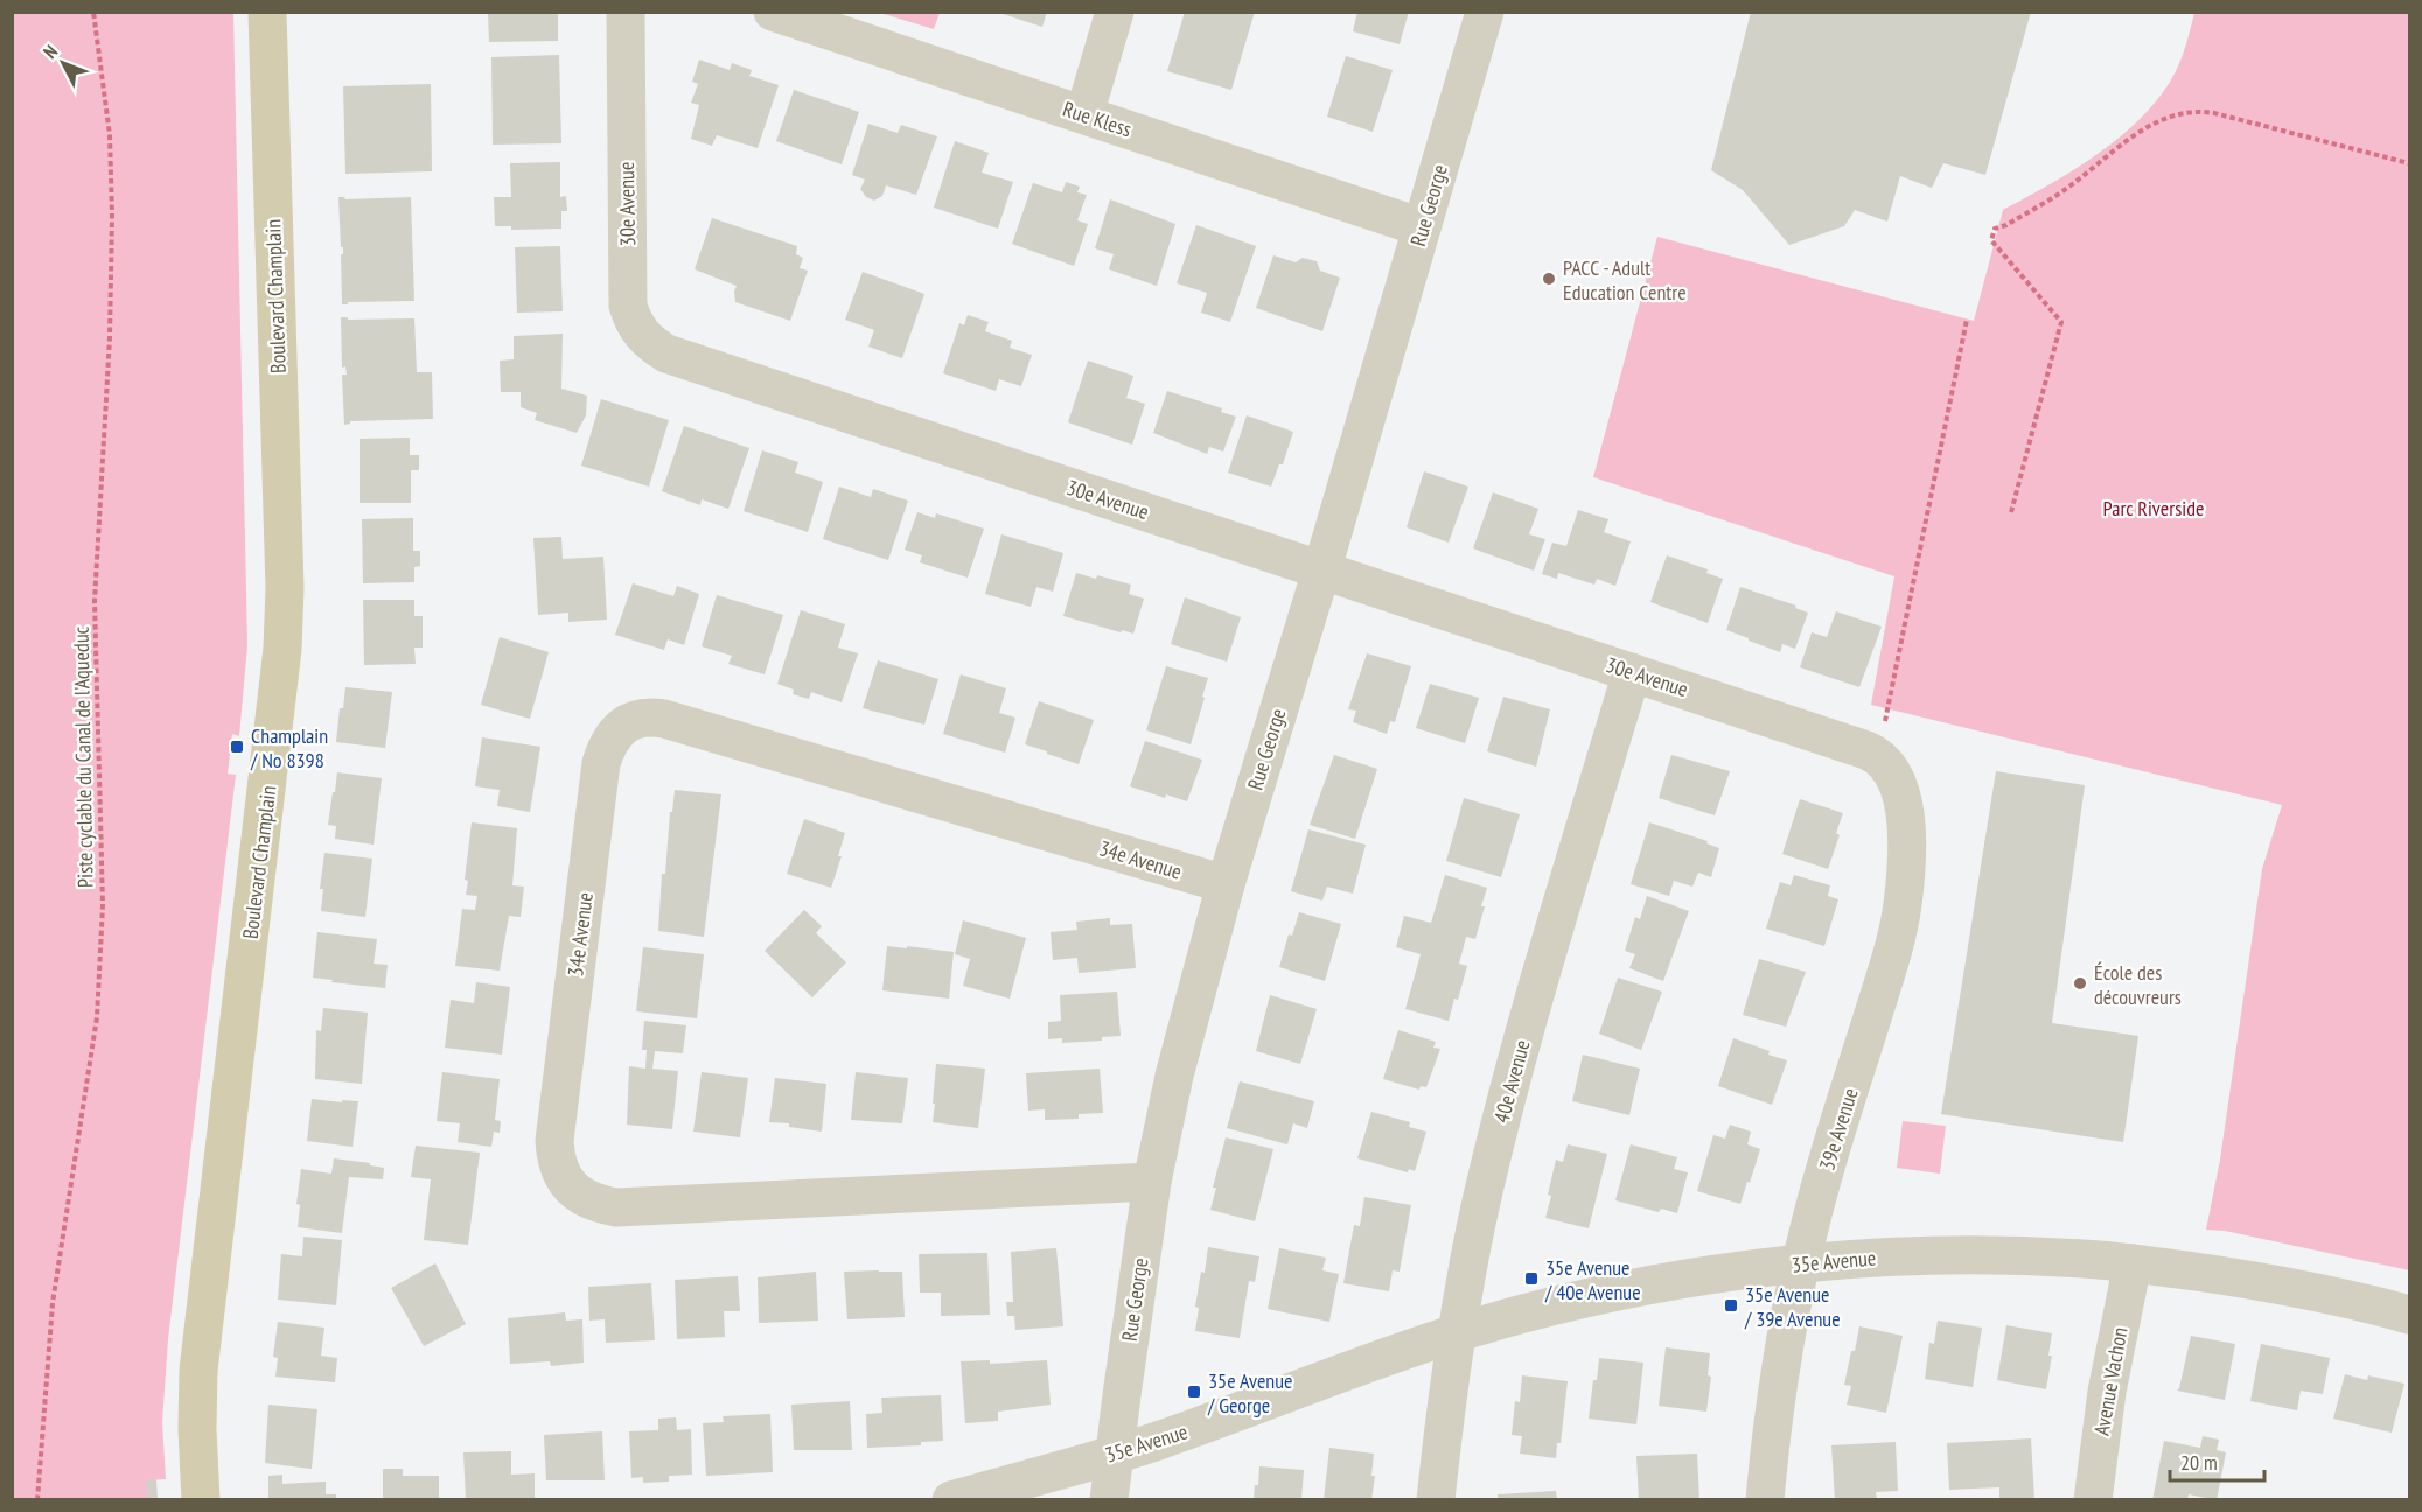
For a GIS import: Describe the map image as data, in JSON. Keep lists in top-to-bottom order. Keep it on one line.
{"streets":{"main road":["Boulevard Champlain"],"street":["Rue Kless","30e Avenue","Rue George","34e Avenue","40e Avenue","39e Avenue","35e Avenue","Avenue Vachon"],"path":["Piste cyclable du Canal de l'Aqueduc"]},"crossings":[["Rue Kless","Rue George"],["30e Avenue","Rue George"],["30e Avenue","40e Avenue"],["30e Avenue","39e Avenue"],["Rue George","34e Avenue"],["Rue George","35e Avenue"],["40e Avenue","35e Avenue"],["39e Avenue","35e Avenue"],["35e Avenue","Avenue Vachon"]],"parks":["Parc Riverside"],"places":{"other":["PACC - Adult Education Centre","École des découvreurs"],"transit":["Champlain / No 8398","35e Avenue / 40e Avenue","35e Avenue / 39e Avenue","35e Avenue / George"]},"scale_bar":"20 m","north":"top left"}
